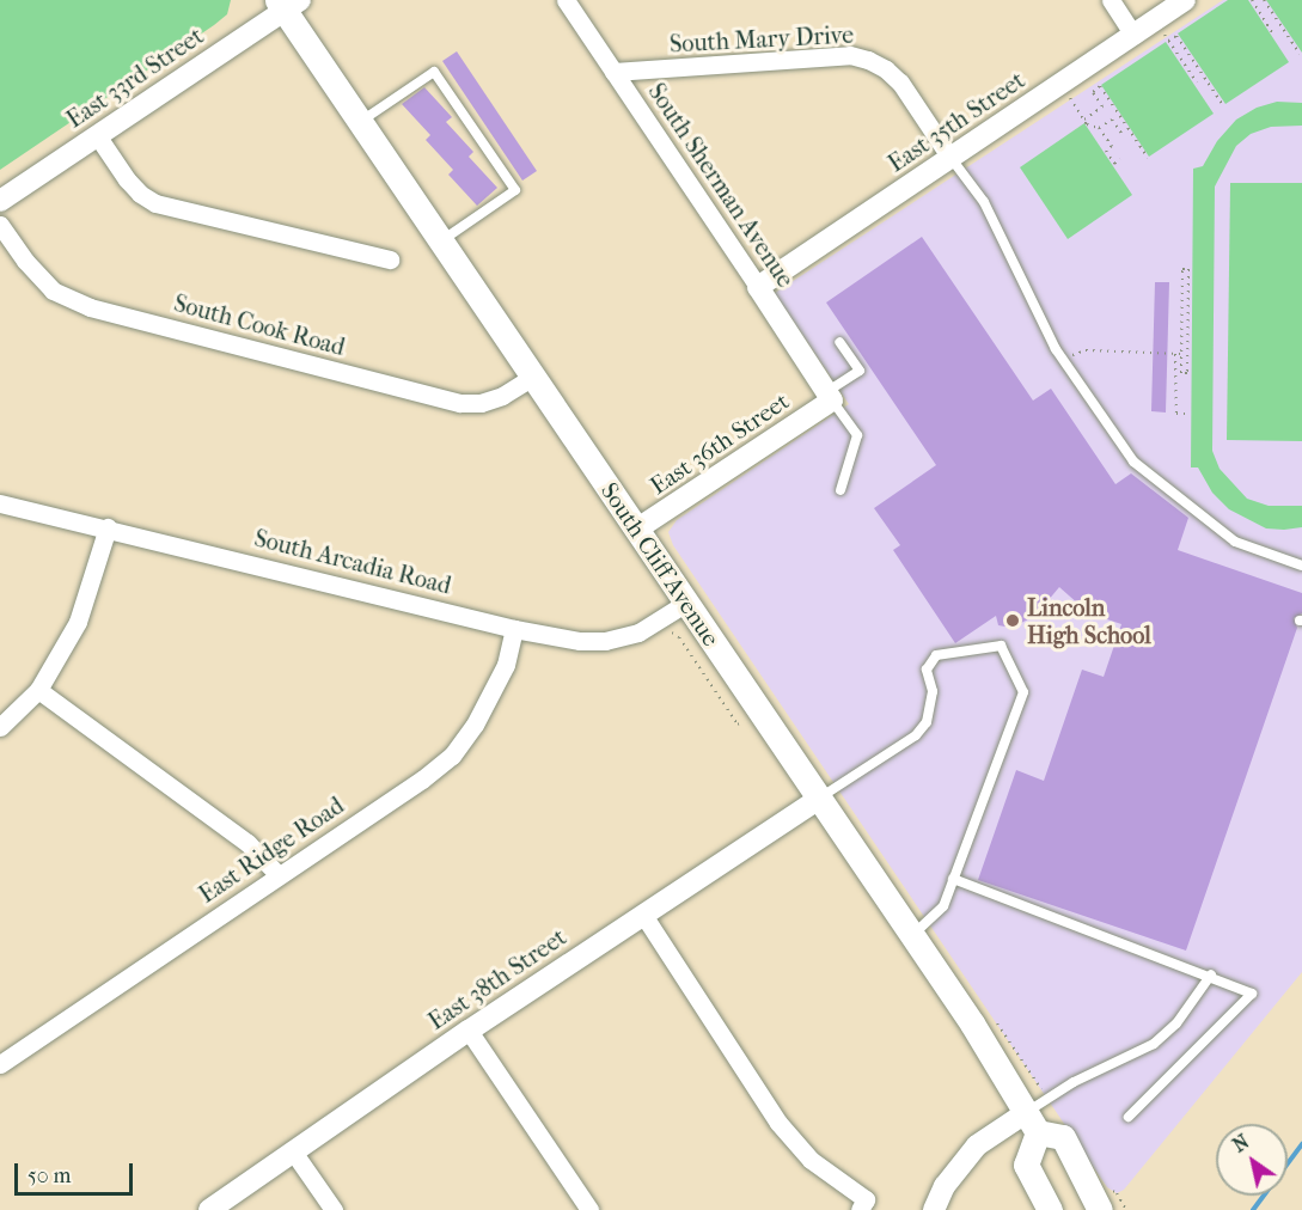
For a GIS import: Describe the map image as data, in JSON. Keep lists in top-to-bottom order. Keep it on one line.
{"streets":{"main road":["South Cliff Avenue"],"street":["South Mary Drive","East 33rd Street","East 35th Street","South Sherman Avenue","South Cook Road","East 36th Street","South Arcadia Road","East Ridge Road","East 38th Street"]},"crossings":[["South Mary Drive","East 35th Street"],["South Mary Drive","South Sherman Avenue"],["East 33rd Street","South Cliff Avenue"],["East 35th Street","South Sherman Avenue"],["South Sherman Avenue","East 36th Street"],["South Cook Road","South Cliff Avenue"],["East 36th Street","South Cliff Avenue"],["South Arcadia Road","South Cliff Avenue"],["South Arcadia Road","East Ridge Road"],["South Cliff Avenue","East 38th Street"]],"places":["Lincoln High School"],"scale_bar":"50 m","north":"top left"}
